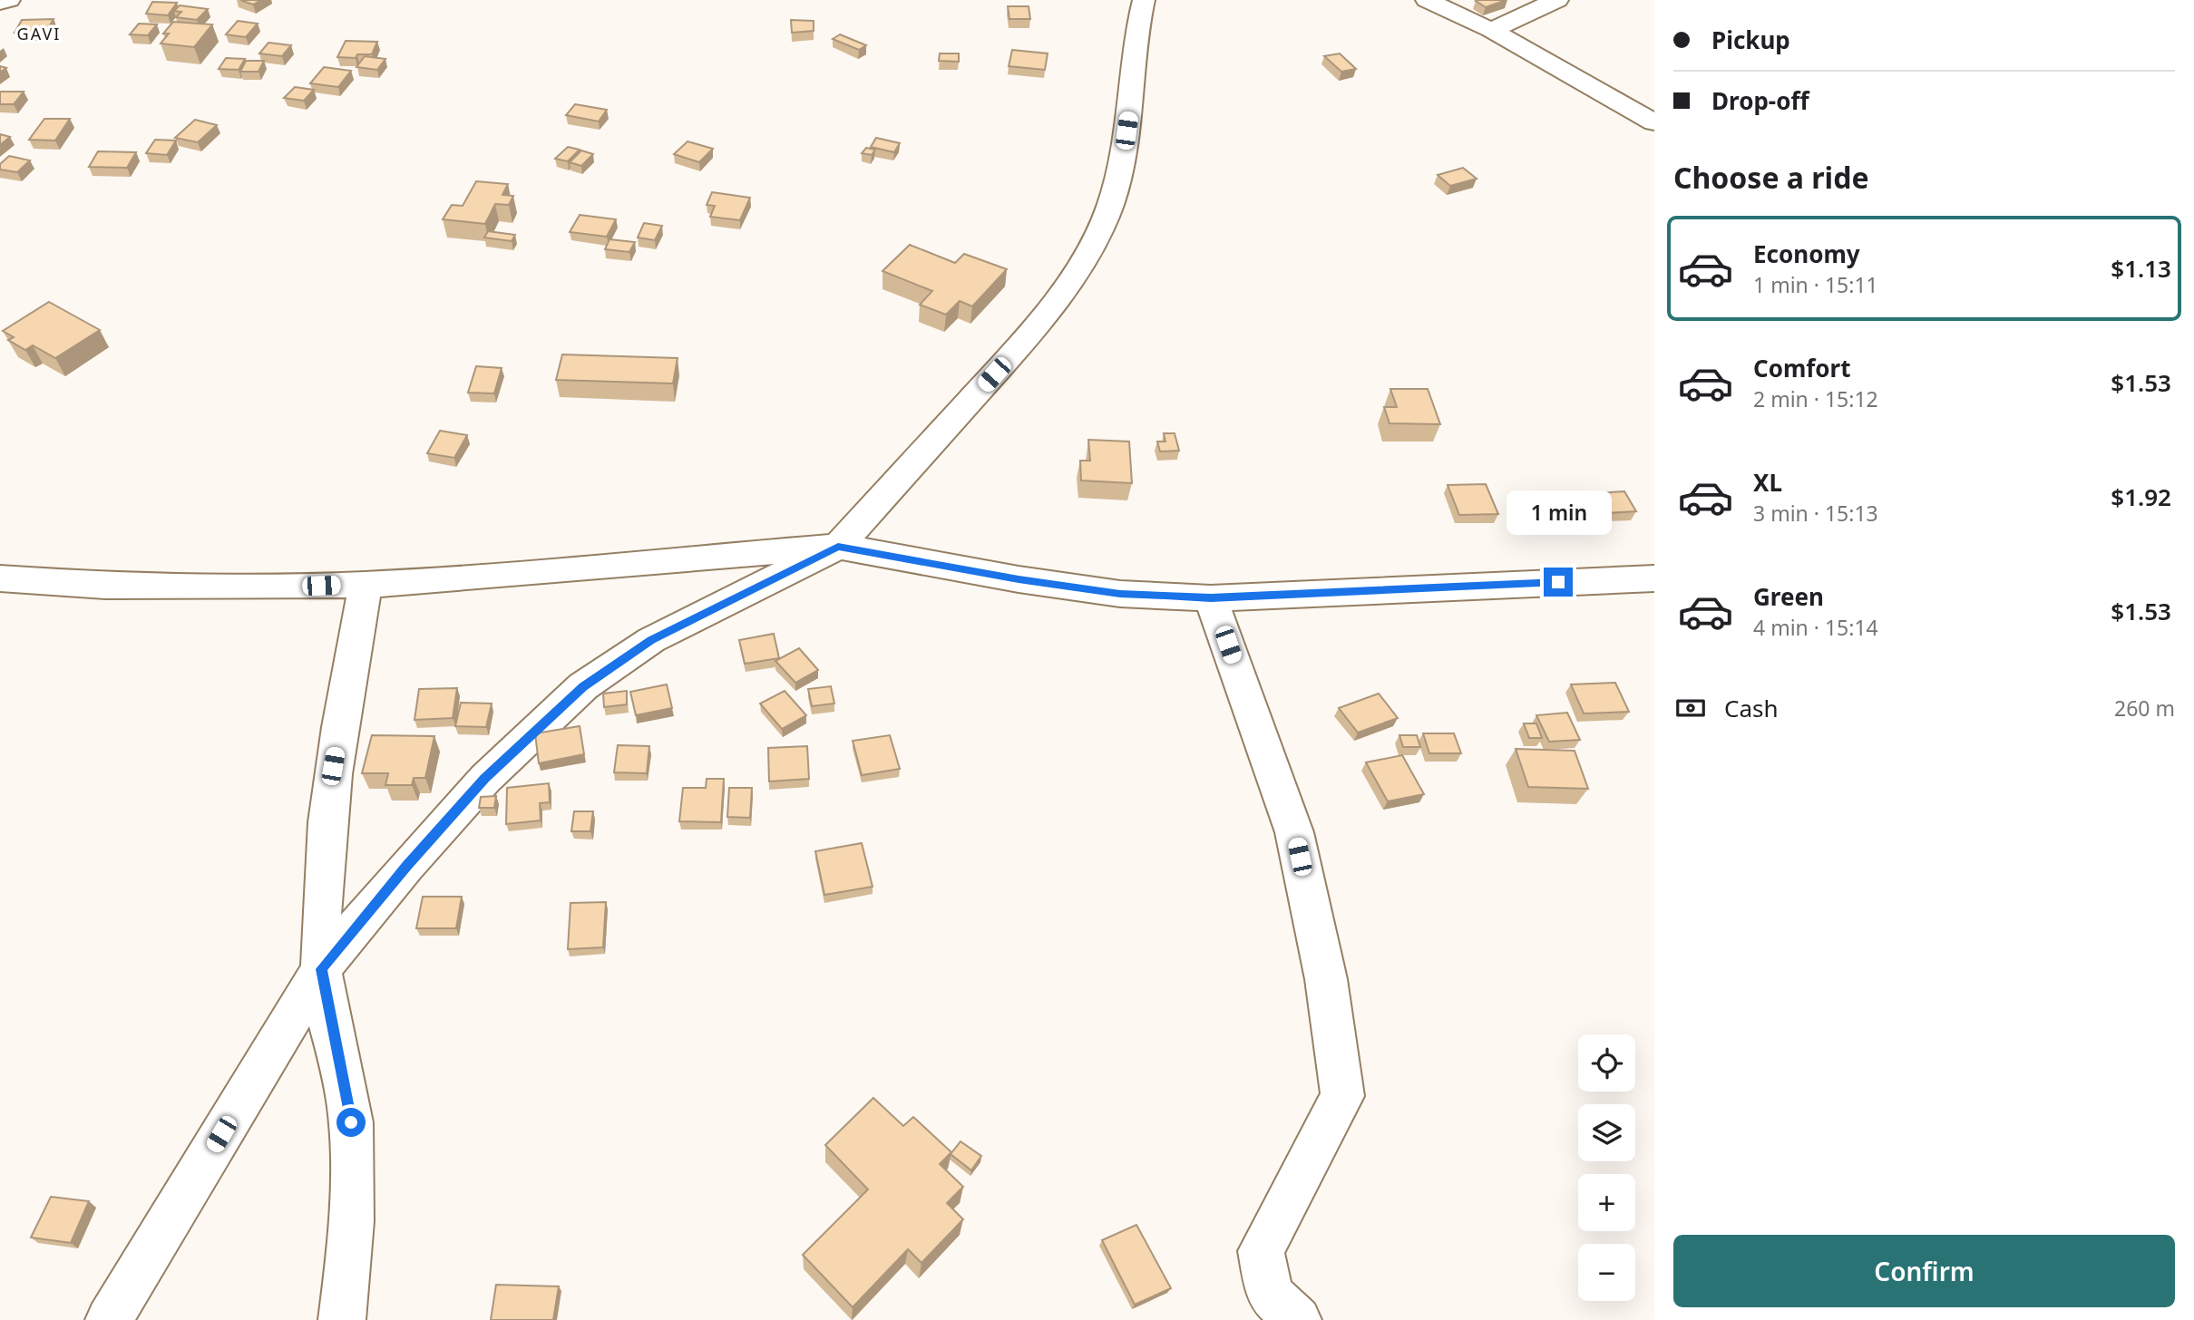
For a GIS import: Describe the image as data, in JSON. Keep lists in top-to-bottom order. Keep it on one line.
{"districts":["GAVI"],"page":{"banner":["Pickup","Drop-off"],"heading":"Choose a ride","list":[{"name":"Economy","note":"1 min · 15:11","value":"$1.13"},{"name":"Comfort","note":"2 min · 15:12","value":"$1.53"},{"name":"XL","note":"3 min · 15:13","value":"$1.92"},{"name":"Green","note":"4 min · 15:14","value":"$1.53"}],"bubble":"1 min","pay":["Cash","260 m"],"map_buttons":["+","−"],"buttons":"Confirm"}}
